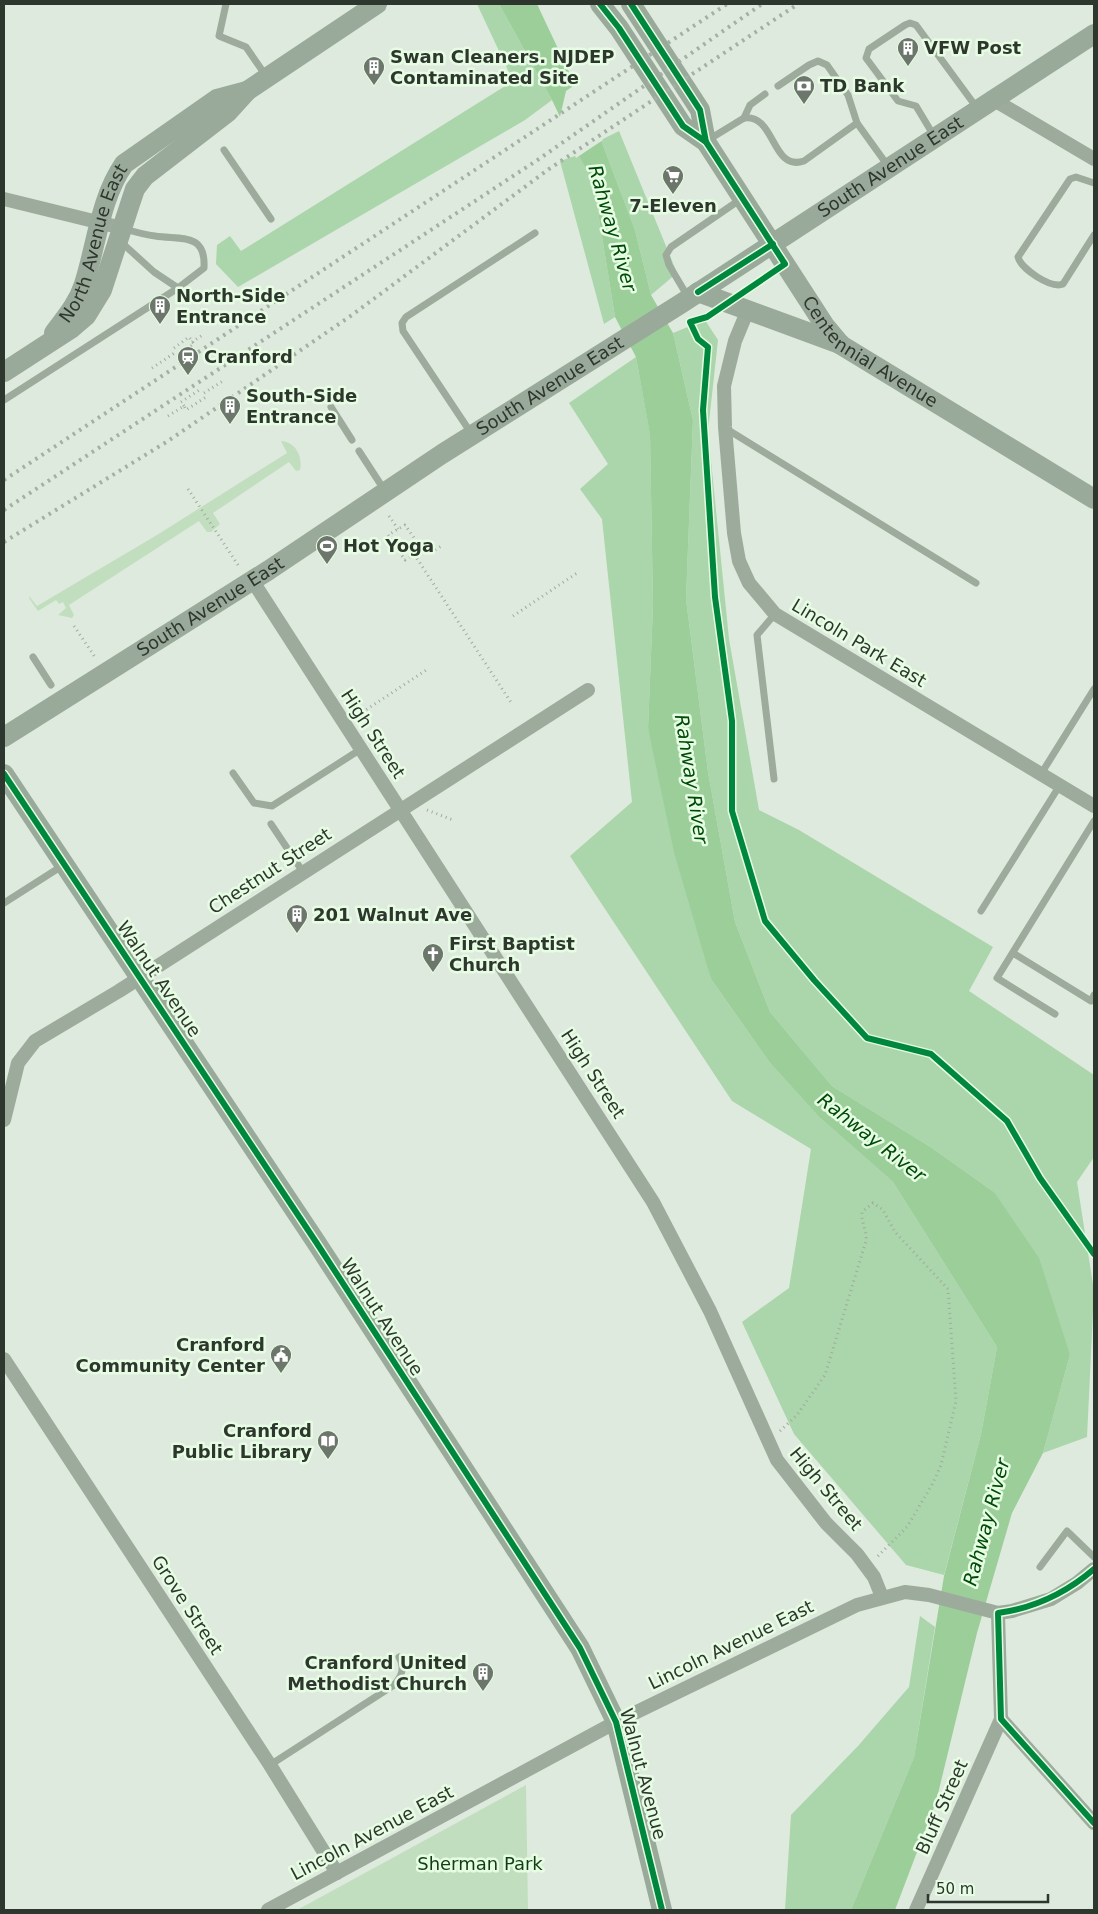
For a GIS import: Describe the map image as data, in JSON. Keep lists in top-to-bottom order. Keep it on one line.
{"streets":{"main road":["South Avenue East","North Avenue East","Centennial Avenue","Walnut Avenue"],"street":["Lincoln Park East","High Street","Chestnut Street","Grove Street","Lincoln Avenue East","Bluff Street"]},"crossings":[["South Avenue East","Centennial Avenue"],["South Avenue East","High Street"],["High Street","Chestnut Street"],["High Street","Lincoln Avenue East"],["Chestnut Street","Walnut Avenue"],["Walnut Avenue","Lincoln Avenue East"],["Grove Street","Lincoln Avenue East"]],"water":["Rahway River"],"parks":["Sherman Park"],"places":{"building":["VFW Post","Swan Cleaners. NJDEP Contaminated Site","North-Side Entrance","South-Side Entrance","201 Walnut Ave","Cranford United Methodist Church"],"bank":["TD Bank"],"supermarket":["7-Eleven"],"station":["Cranford"],"sports":["Hot Yoga"],"church":["First Baptist Church"],"public building":["Cranford Community Center"],"library":["Cranford Public Library"]},"scale_bar":"50 m"}
